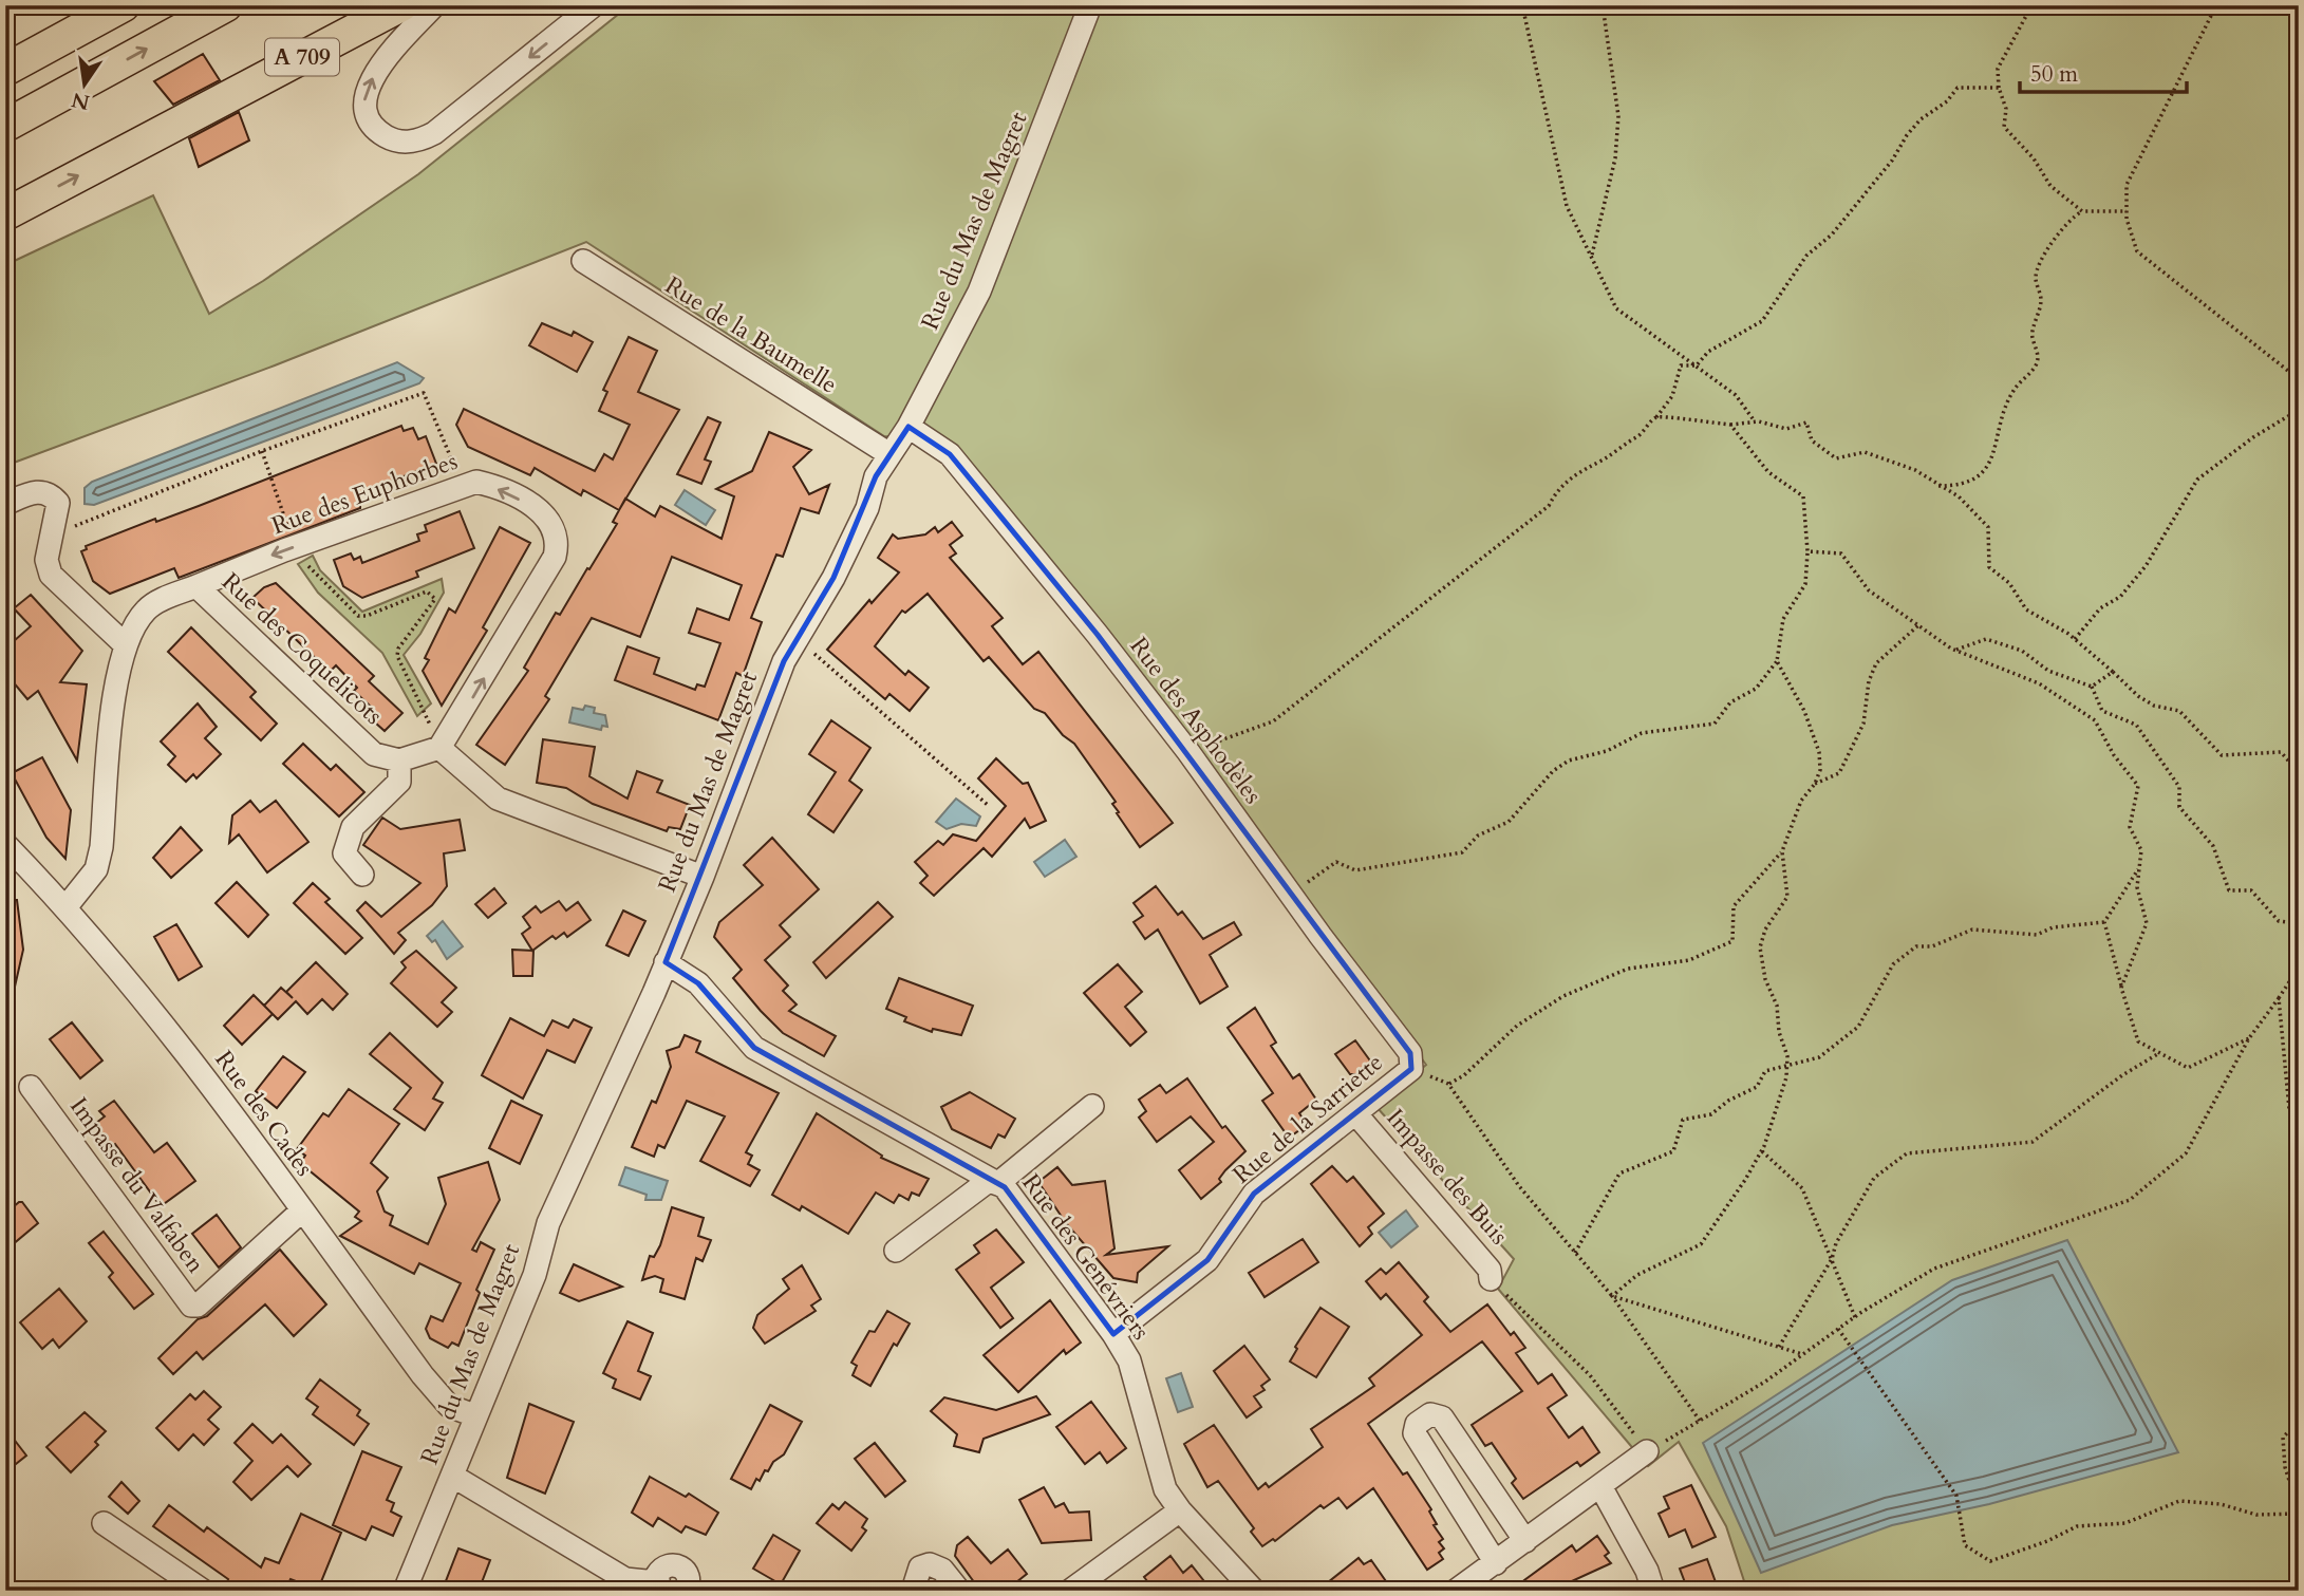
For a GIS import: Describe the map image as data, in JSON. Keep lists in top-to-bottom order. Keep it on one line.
{"streets":{"highway":["A 709"],"street":["Rue du Mas de Magret","Rue de la Baumelle","Rue des Euphorbes","Rue des Coquelicots","Rue des Asphodèles","Rue des Cades","Rue de la Sarriette","Impasse des Buis","Impasse du Valfaben","Rue des Genévriers"]},"crossings":[["Rue du Mas de Magret","Rue de la Baumelle"],["Rue du Mas de Magret","Rue des Asphodèles"],["Rue du Mas de Magret","Rue des Cades"],["Rue du Mas de Magret","Rue des Genévriers"],["Rue des Euphorbes","Rue des Coquelicots"],["Rue des Coquelicots","Rue des Cades"],["Rue des Asphodèles","Rue de la Sarriette"],["Rue des Cades","Impasse du Valfaben"],["Rue de la Sarriette","Impasse des Buis"],["Rue de la Sarriette","Rue des Genévriers"]],"scale_bar":"50 m","north":"bottom"}
